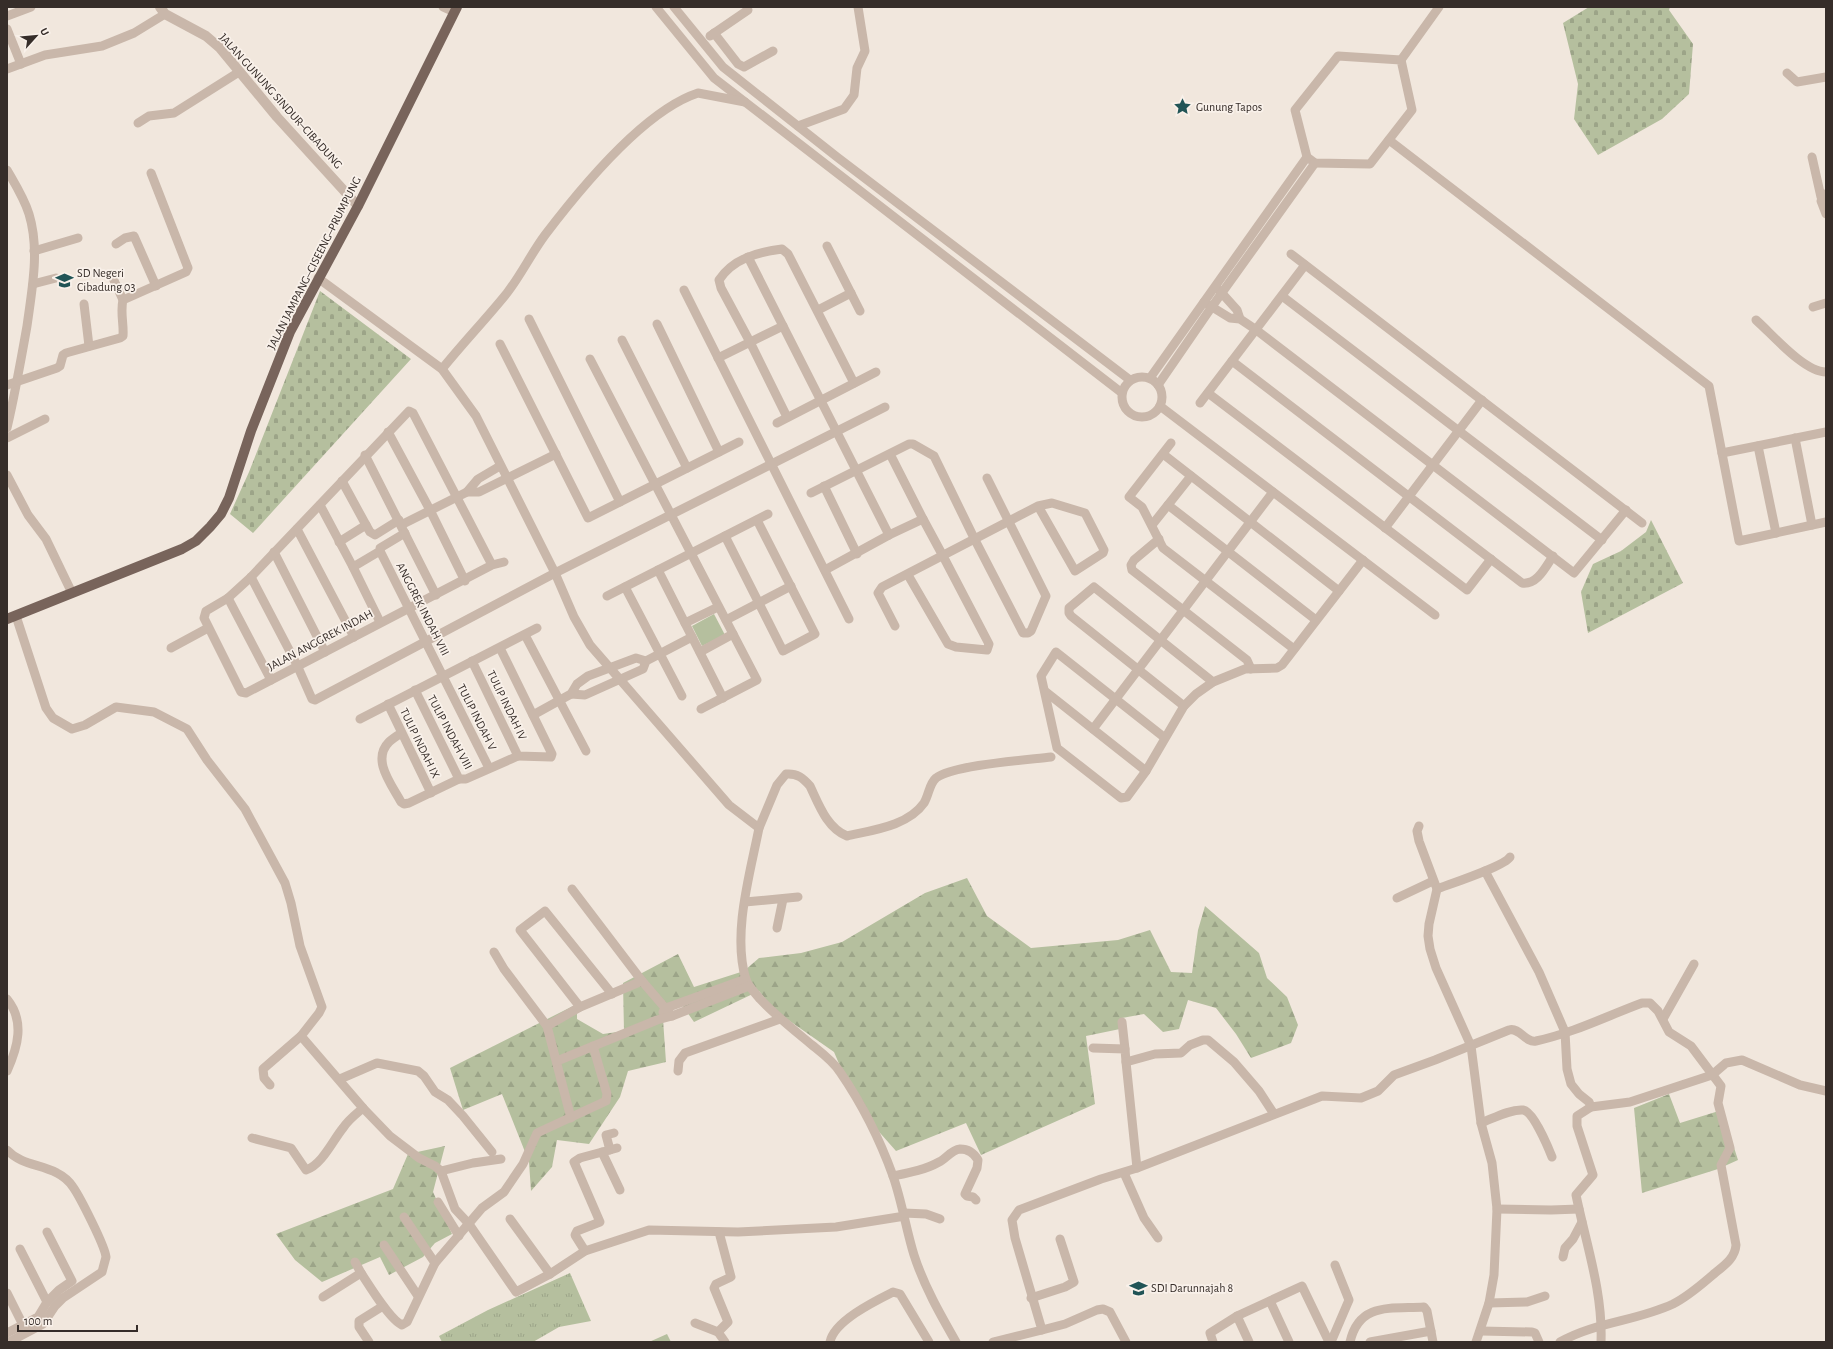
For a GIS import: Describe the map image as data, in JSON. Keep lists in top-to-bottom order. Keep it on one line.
{"streets":{"main road":["JALAN JAMPANG–CISEENG–PRUMPUNG"],"street":["JALAN GUNUNG SINDUR–CIBADUNG","ANGGREK INDAH VIII","JALAN ANGGREK INDAH","TULIP INDAH IV","TULIP INDAH V","TULIP INDAH VIII","TULIP INDAH IX"]},"crossings":[["JALAN GUNUNG SINDUR–CIBADUNG","JALAN JAMPANG–CISEENG–PRUMPUNG"],["ANGGREK INDAH VIII","JALAN ANGGREK INDAH"],["ANGGREK INDAH VIII","TULIP INDAH V"],["TULIP INDAH IV","TULIP INDAH VIII"],["TULIP INDAH V","TULIP INDAH VIII"]],"places":{"place":["Gunung Tapos"],"school or university":["SD Negeri Cibadung 03","SDI Darunnajah 8"]},"scale_bar":"100 m","north":"top right"}
